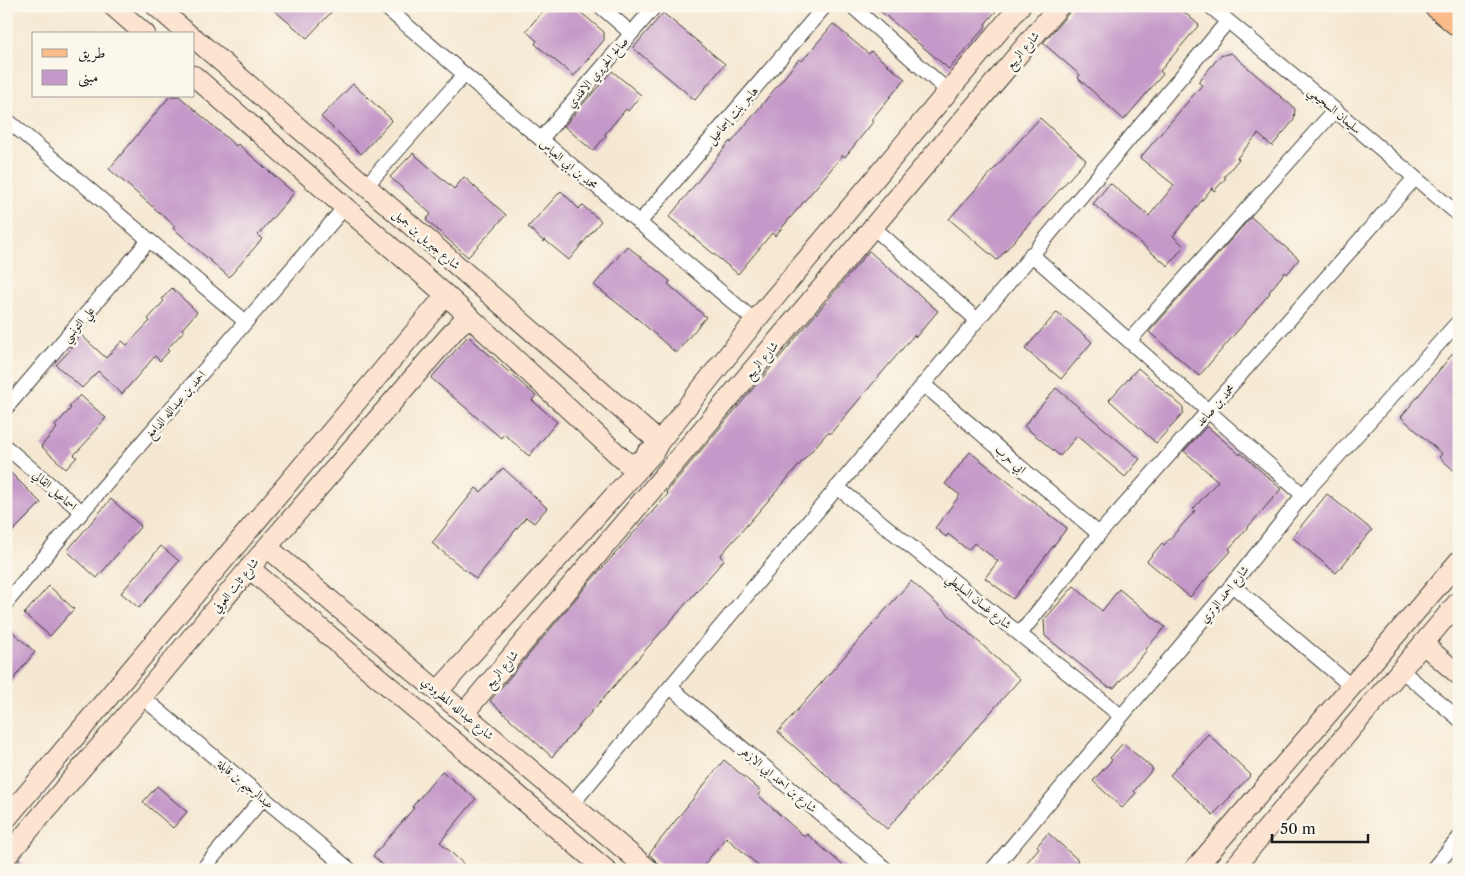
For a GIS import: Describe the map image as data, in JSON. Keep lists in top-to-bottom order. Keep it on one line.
{"streets":{"street":["شارع الربيع","صالح الحريري الافندي","سليمان السحيمي","هاجر بنت إسماعيل","محمد بن ابي العباس","شارع جبريل بن جميل","علي التونسي","احمد بن عبدالله الدامغ","محمد بن صاعد","ابي حرب","اسماعيل القالي","شارع ثابت العوفي","شارع احمد الوتري","شارع غسان السليطي","شارع عبدالله المطرودي","شارع بن احمد ابي الازهر","عبدالرحيم بن قابلة"]},"crossings":[["شارع الربيع","شارع عبدالله المطرودي"],["صالح الحريري الافندي","محمد بن ابي العباس"],["سليمان السحيمي","محمد بن صاعد"],["هاجر بنت إسماعيل","محمد بن ابي العباس"],["احمد بن عبدالله الدامغ","اسماعيل القالي"],["محمد بن صاعد","ابي حرب"],["محمد بن صاعد","شارع غسان السليطي"],["شارع ثابت العوفي","شارع عبدالله المطرودي"],["شارع ثابت العوفي","عبدالرحيم بن قابلة"],["شارع احمد الوتري","شارع غسان السليطي"]],"legend":["طريق","مبنى"],"scale_bar":"50 m"}
